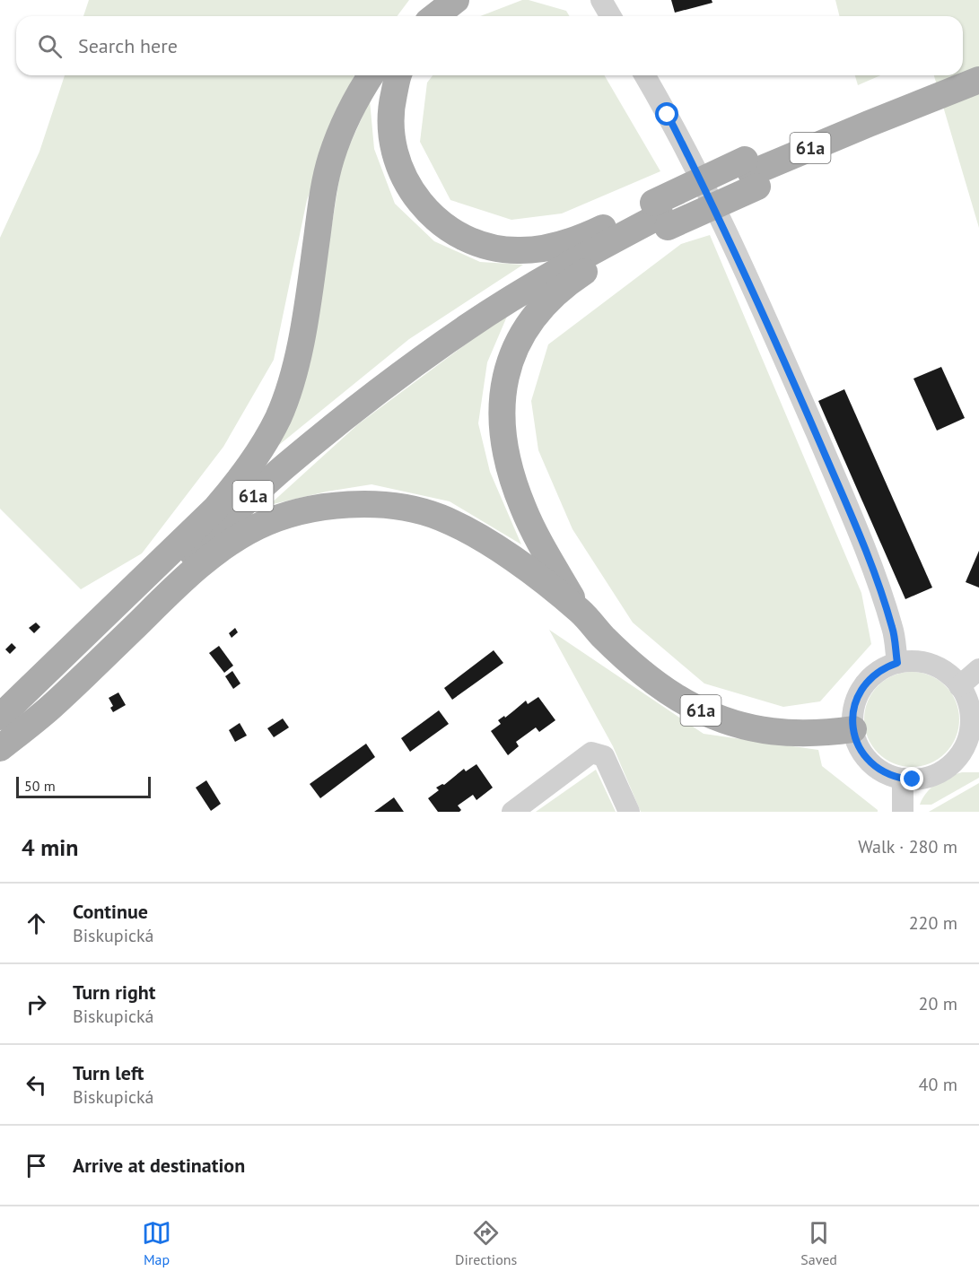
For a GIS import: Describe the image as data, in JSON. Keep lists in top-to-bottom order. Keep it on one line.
{"streets":{"main road":["61a"]},"scale_bar":"50 m","page":{"search":"Search here","scale":"50 m","heading":["4 min","Walk · 280 m"],"list":[["Continue","Biskupická","220 m"],["Turn right","Biskupická","20 m"],["Turn left","Biskupická","40 m"],"Arrive at destination"],"nav":["Map","Directions","Saved"]}}
